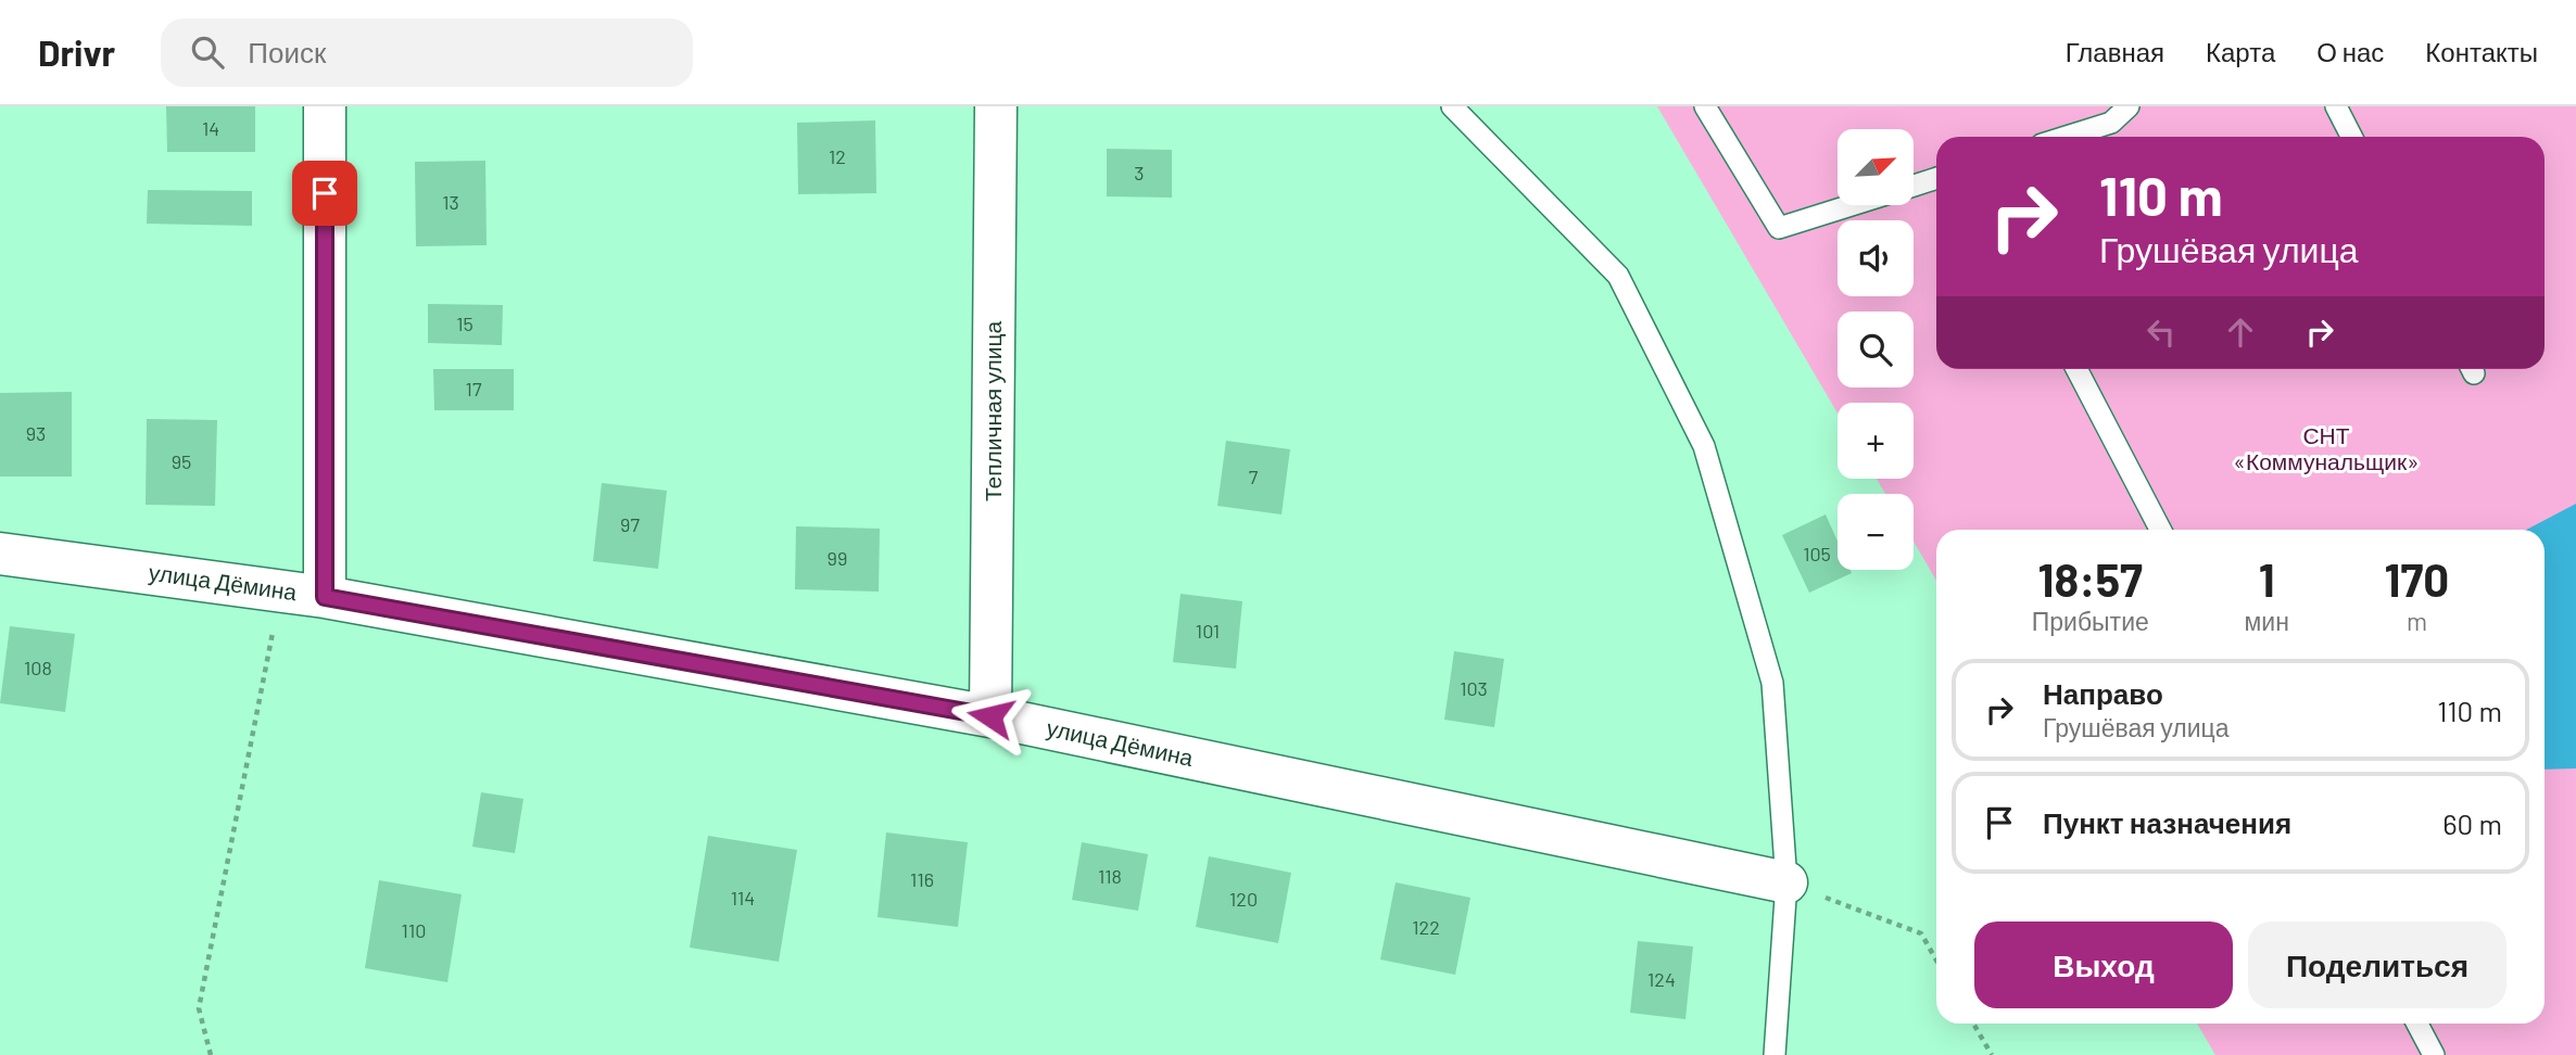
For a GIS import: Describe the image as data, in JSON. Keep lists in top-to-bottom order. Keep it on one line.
{"streets":{"street":["Тепличная улица","улица Дёмина"]},"crossings":[["Тепличная улица","улица Дёмина"]],"parks":["СНТ «Коммунальщик»"],"house_numbers":["14","12","3","13","15","17","93","95","7","97","105","99","101","108","103","118","116","114","120","122","110","124"],"north":"top right","page":{"header":"Drivr","search":"Поиск","nav":["Главная","Карта","О нас","Контакты"],"map_buttons":["+","−"],"turn":["110 m","Грушёвая улица"],"eta":["18:57","Прибытие","1","мин","170","m"],"list":[{"name":"Направо","note":"Грушёвая улица","value":"110 m"},{"name":"Пункт назначения","value":"60 m"}],"buttons":["Выход","Поделиться"]}}
